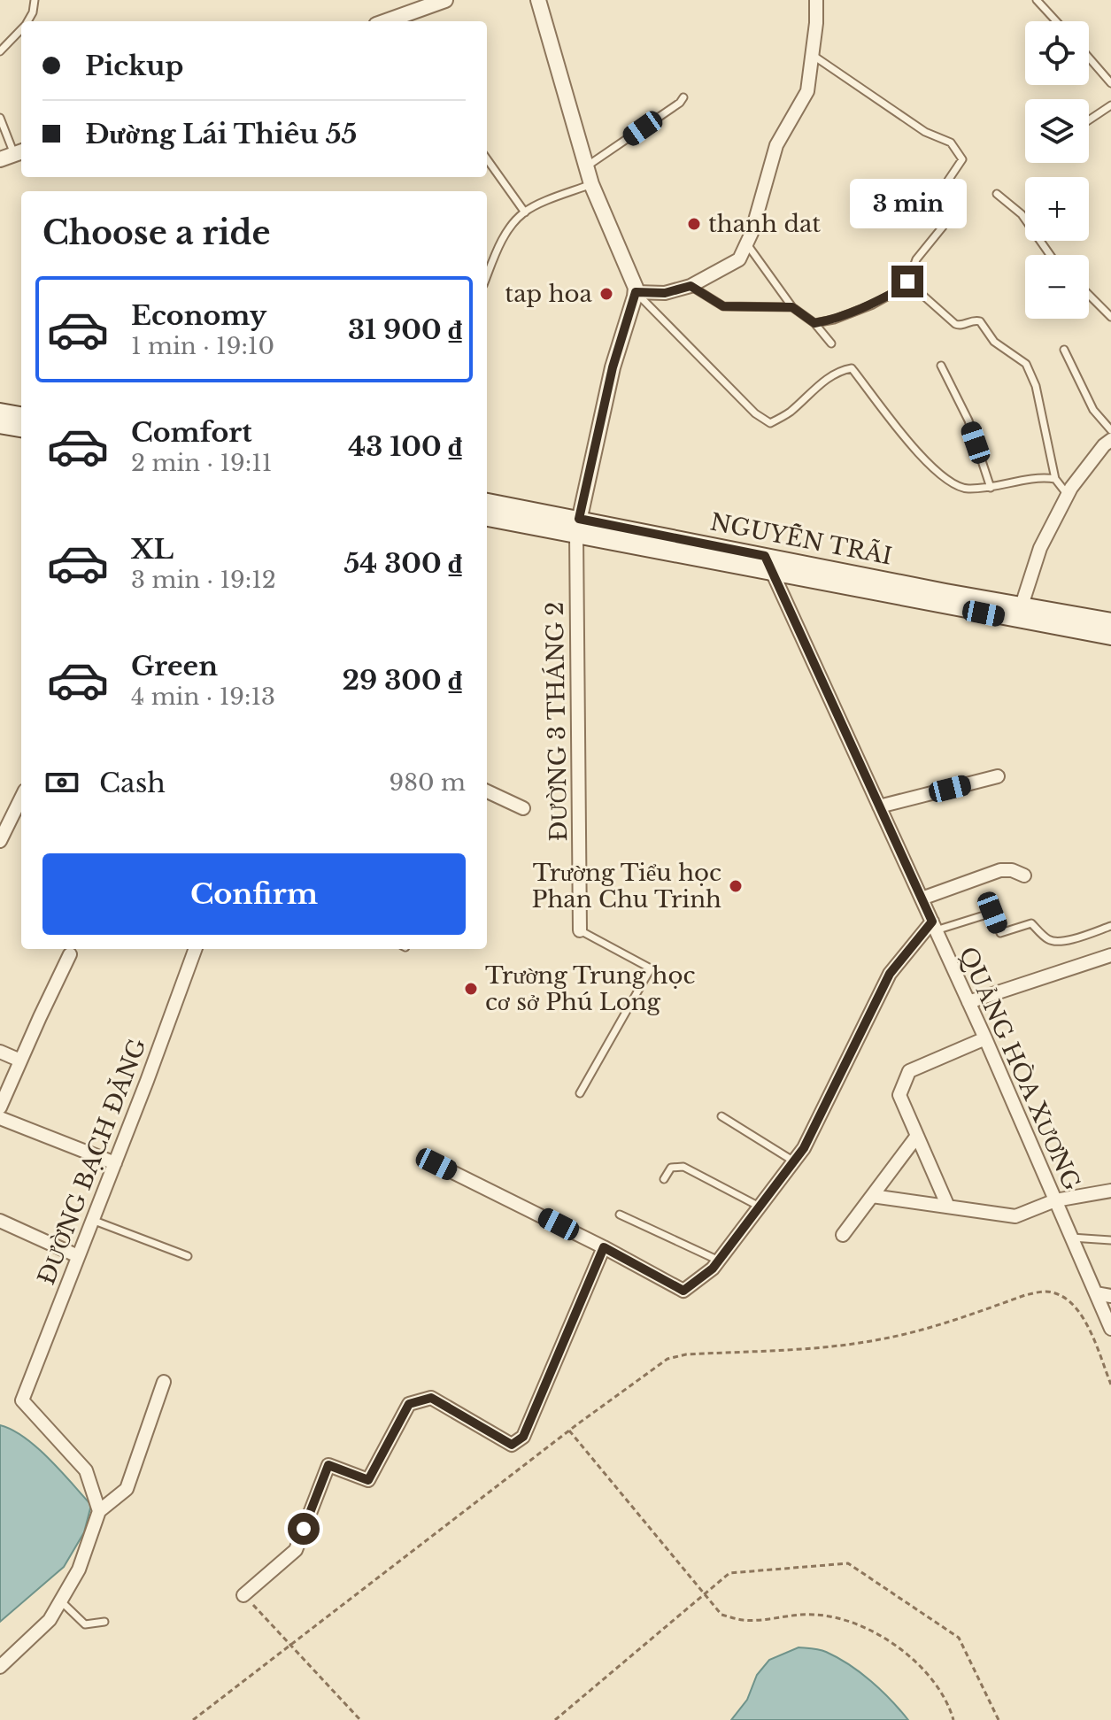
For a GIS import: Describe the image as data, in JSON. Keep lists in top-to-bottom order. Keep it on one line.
{"streets":{"main road":["NGUYỄN TRÃI"],"street":["ĐƯỜNG 3 THÁNG 2","QUẢNG HÒA XƯƠNG","ĐƯỜNG BẠCH ĐẰNG"]},"crossings":[["NGUYỄN TRÃI","ĐƯỜNG 3 THÁNG 2"],["NGUYỄN TRÃI","QUẢNG HÒA XƯƠNG"]],"places":["thanh dat","tap hoa","Trường Tiểu học Phan Chu Trinh","Trường Trung học cơ sở Phú Long"],"page":{"map_buttons":["+","−"],"banner":["Pickup","Đường Lái Thiêu 55"],"bubble":"3 min","heading":"Choose a ride","list":[{"name":"Economy","note":"1 min · 19:10","value":"31 900 ₫"},{"name":"Comfort","note":"2 min · 19:11","value":"43 100 ₫"},{"name":"XL","note":"3 min · 19:12","value":"54 300 ₫"},{"name":"Green","note":"4 min · 19:13","value":"29 300 ₫"}],"pay":["Cash","980 m"],"buttons":"Confirm"}}
